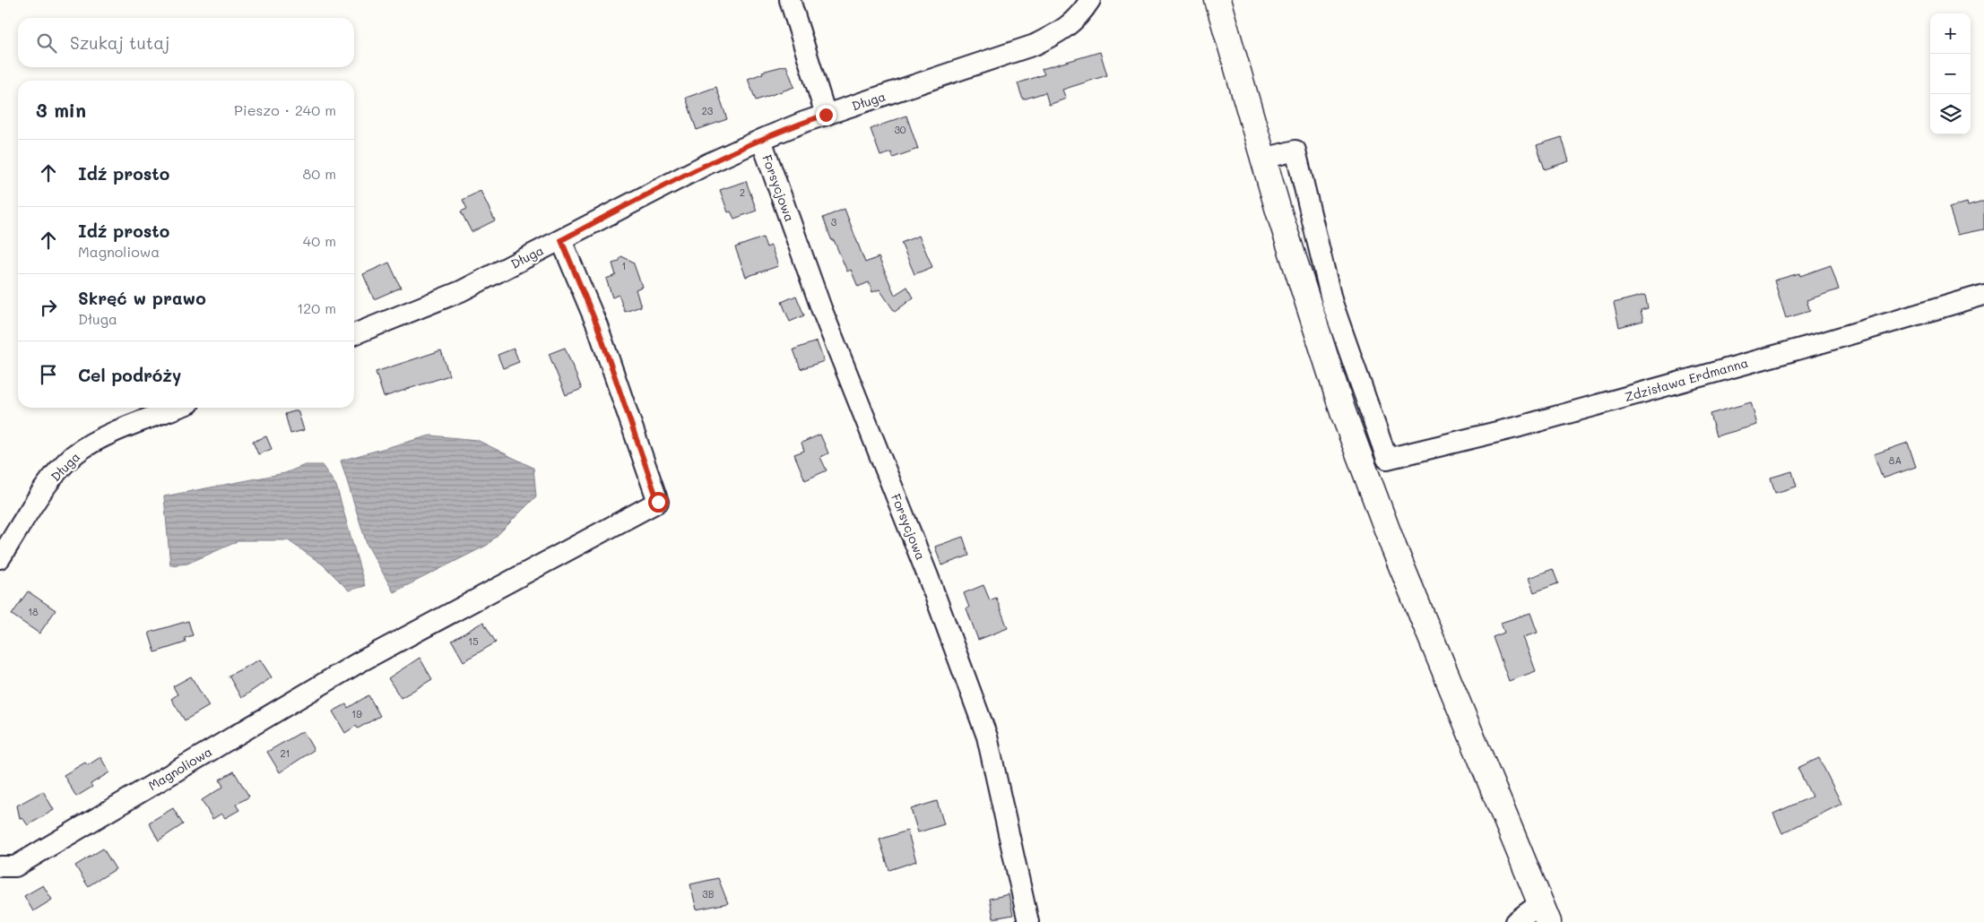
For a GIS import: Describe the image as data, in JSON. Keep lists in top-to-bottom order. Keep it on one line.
{"streets":{"street":["Długa","Forsycjowa","Zdzisława Erdmanna","Magnoliowa"]},"crossings":[["Długa","Forsycjowa"],["Długa","Magnoliowa"]],"house_numbers":["23","30","2","3","1","8A","18","15","19","21","3B"],"page":{"map_buttons":["+","−"],"search":"Szukaj tutaj","heading":["3 min","Pieszo · 240 m"],"list":[["Idź prosto","80 m"],["Idź prosto","Magnoliowa","40 m"],["Skręć w prawo","Długa","120 m"],"Cel podróży"]}}
